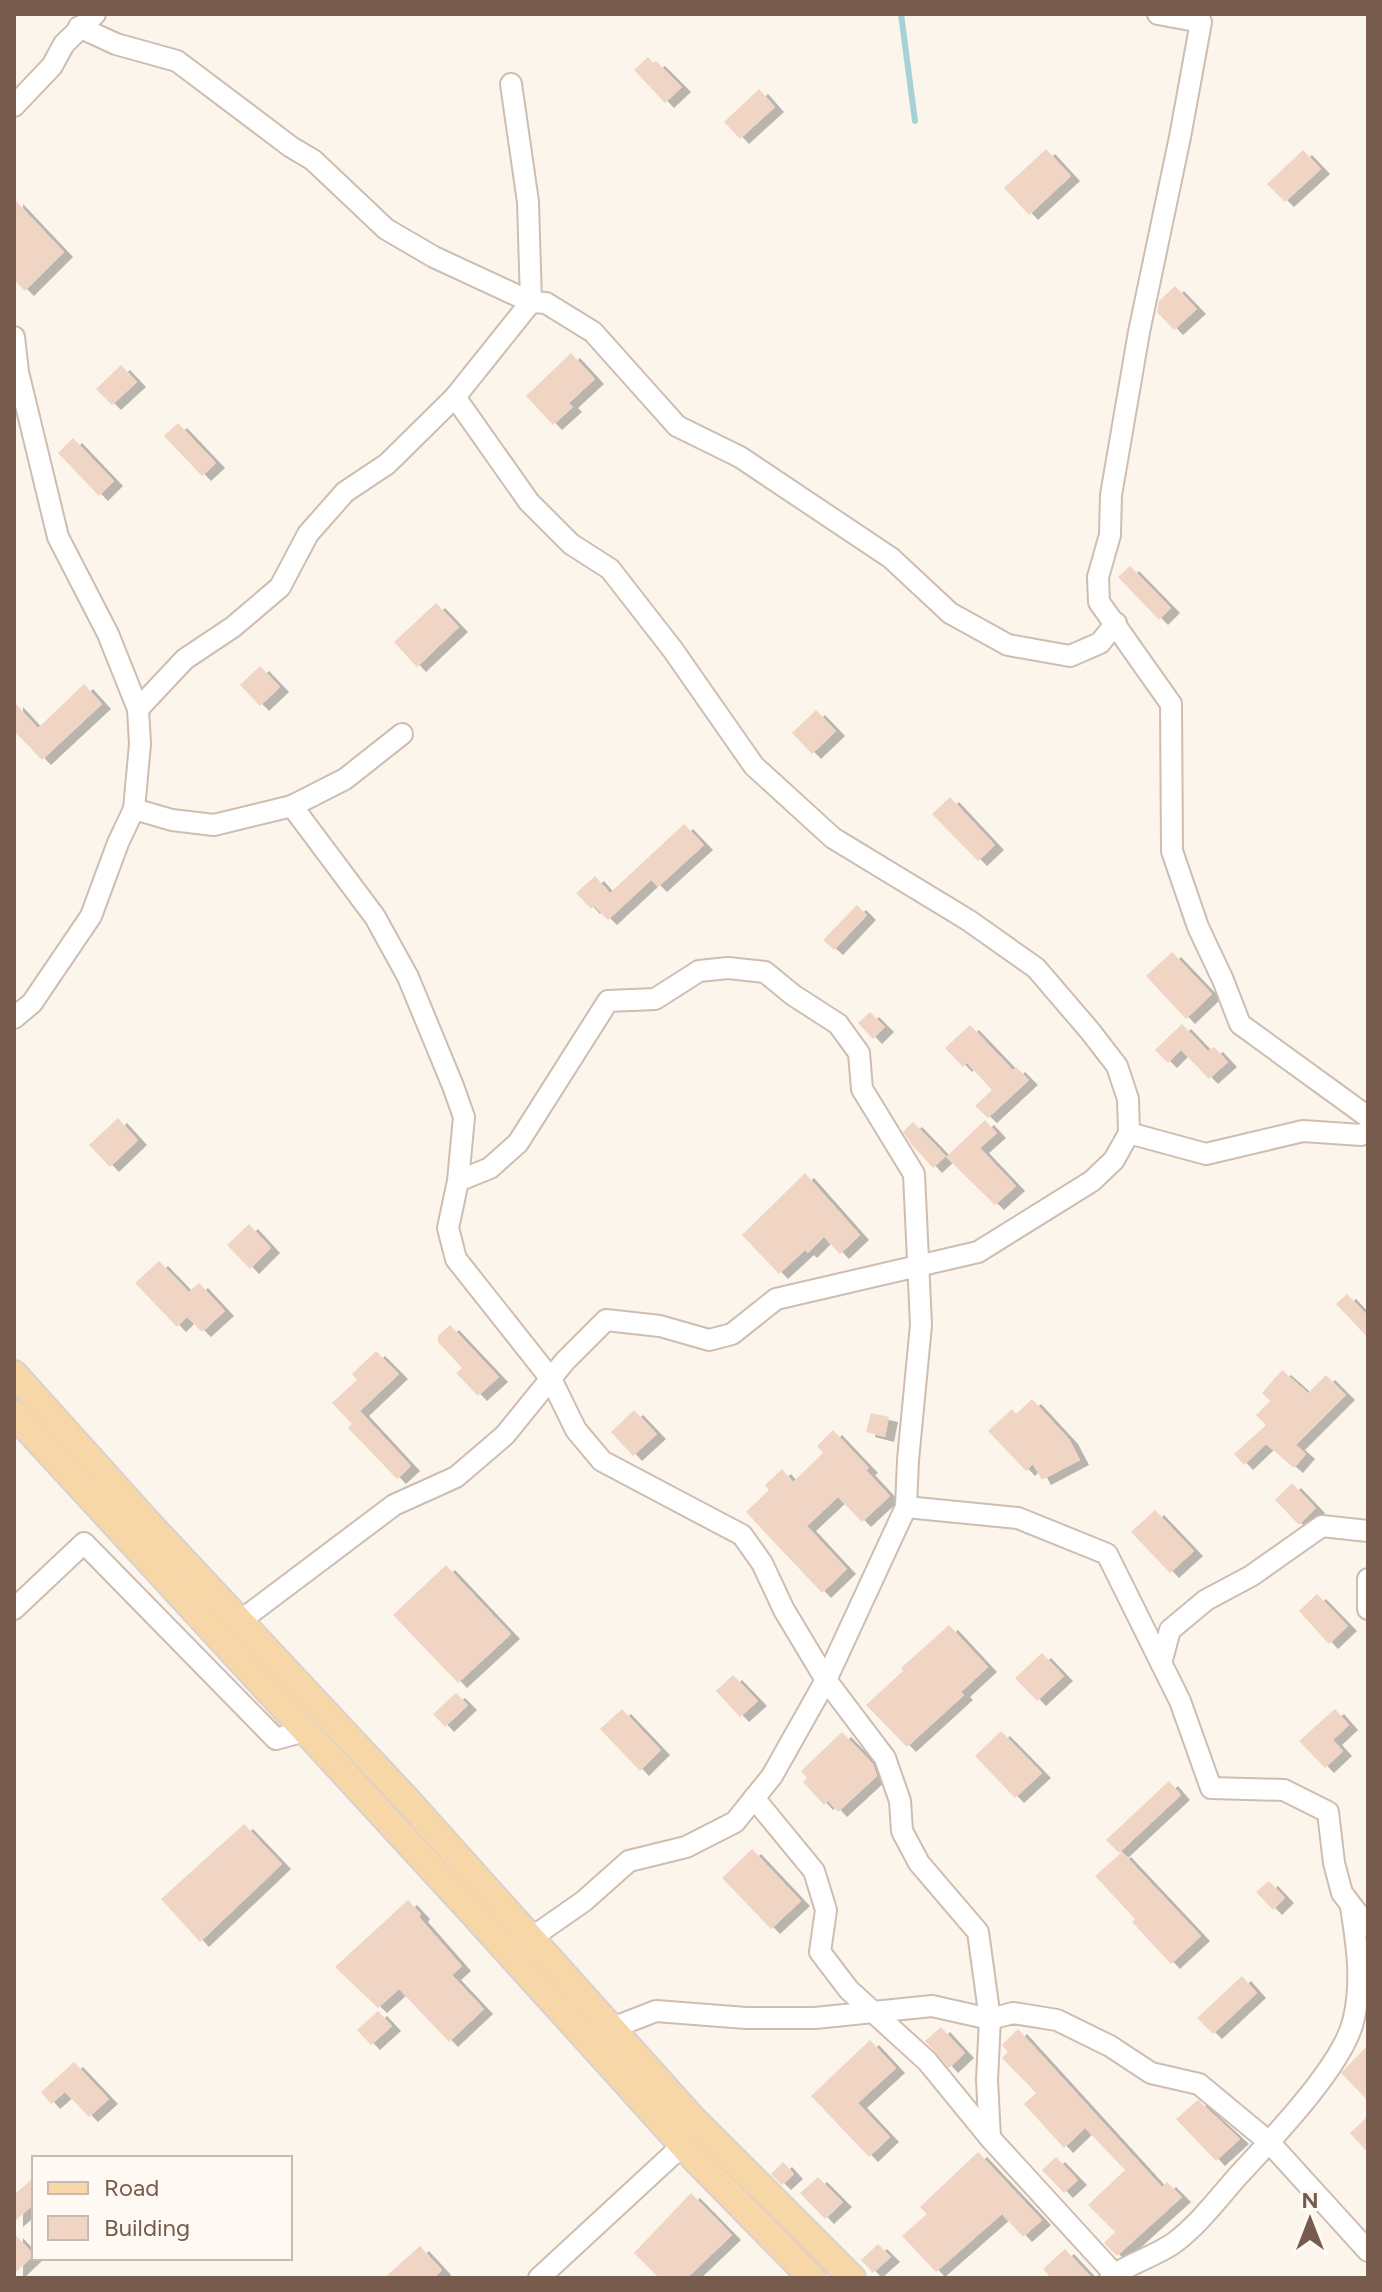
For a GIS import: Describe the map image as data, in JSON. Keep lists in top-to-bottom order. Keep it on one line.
{"legend":["Road","Building"],"north":"top"}
